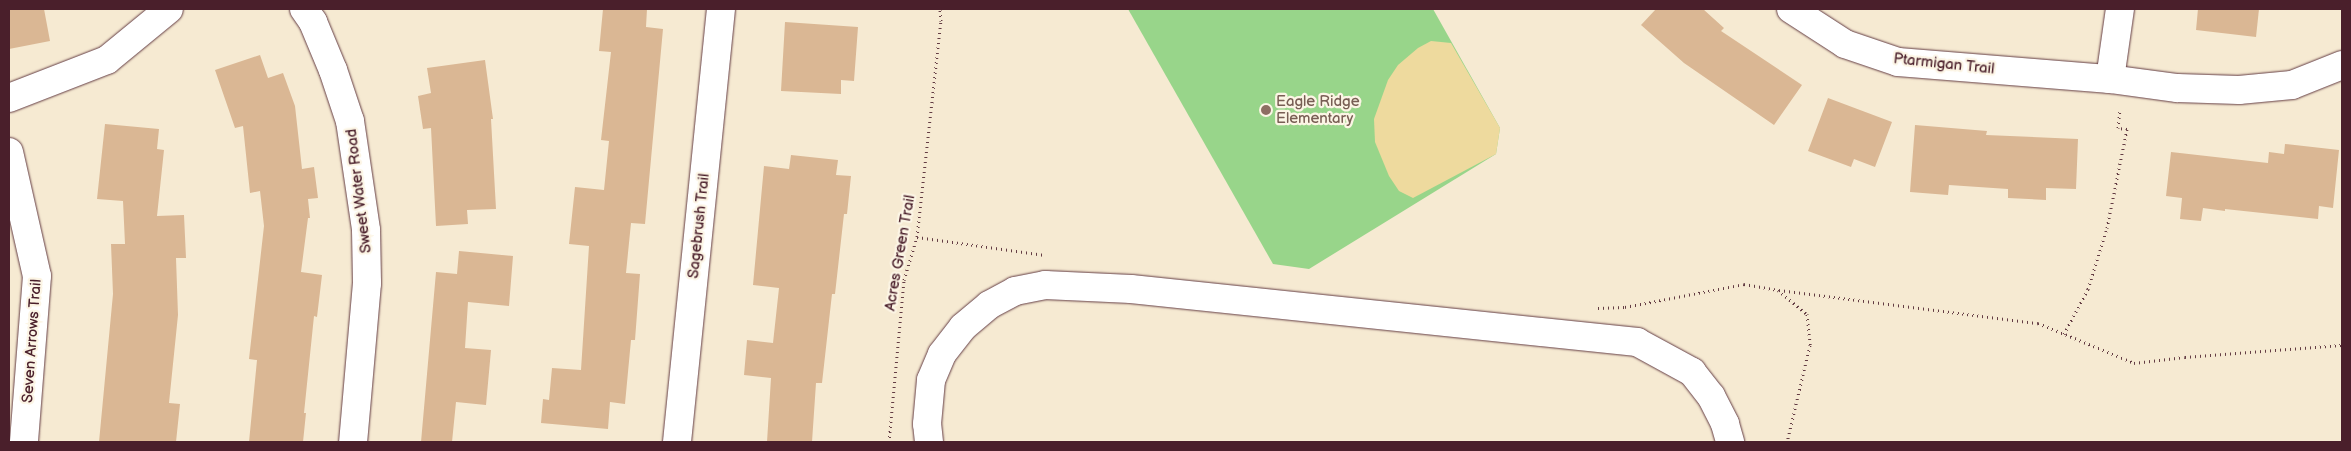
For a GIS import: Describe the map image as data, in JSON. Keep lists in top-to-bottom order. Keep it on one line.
{"streets":{"street":["Ptarmigan Trail","Sweet Water Road","Sagebrush Trail","Seven Arrows Trail"],"path":["Acres Green Trail"]},"places":["Eagle Ridge Elementary"]}
